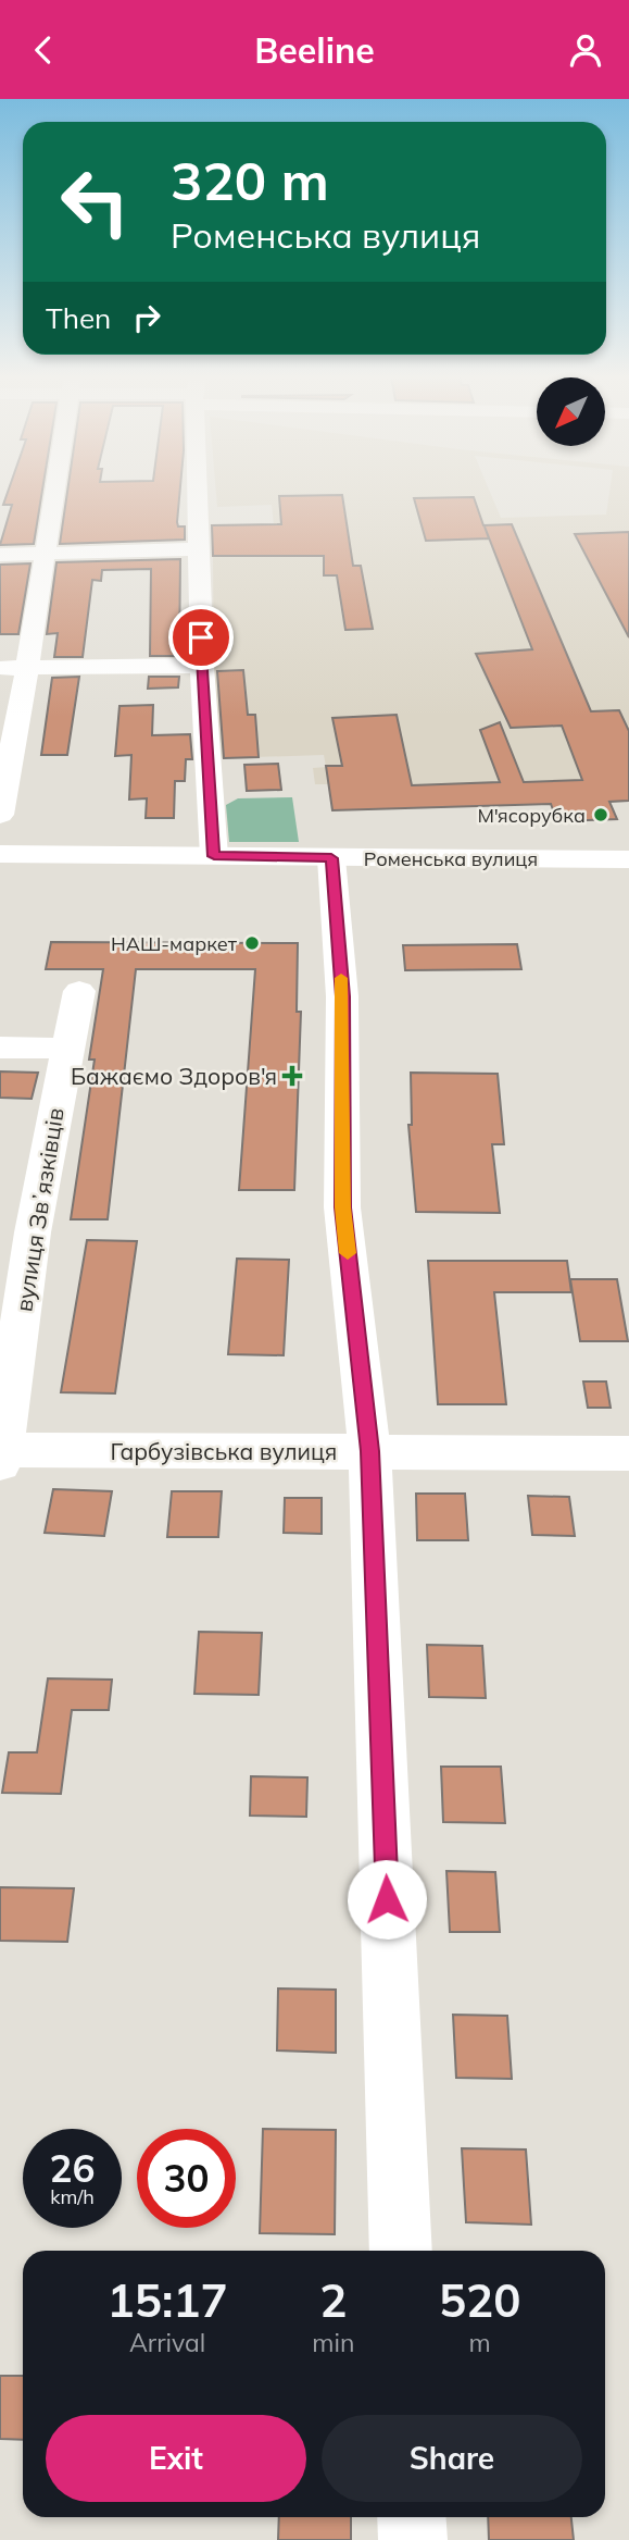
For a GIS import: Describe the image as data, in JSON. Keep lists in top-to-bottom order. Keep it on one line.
{"streets":{"main road":["Роменська вулиця"],"street":["вулиця Звʼязківців","Гарбузівська вулиця"]},"crossings":[["вулиця Звʼязківців","Гарбузівська вулиця"]],"places":{"other":["М'ясорубка","НАШ-маркет"],"health":["Бажаємо Здоров'я"]},"north":"bottom left","page":{"header":"Beeline","turn":["320 m","Роменська вулиця"],"then":"Then","speed":"26 km/h","limit":"30","eta":["15:17","Arrival","2","min","520","m"],"buttons":["Exit","Share"]}}
